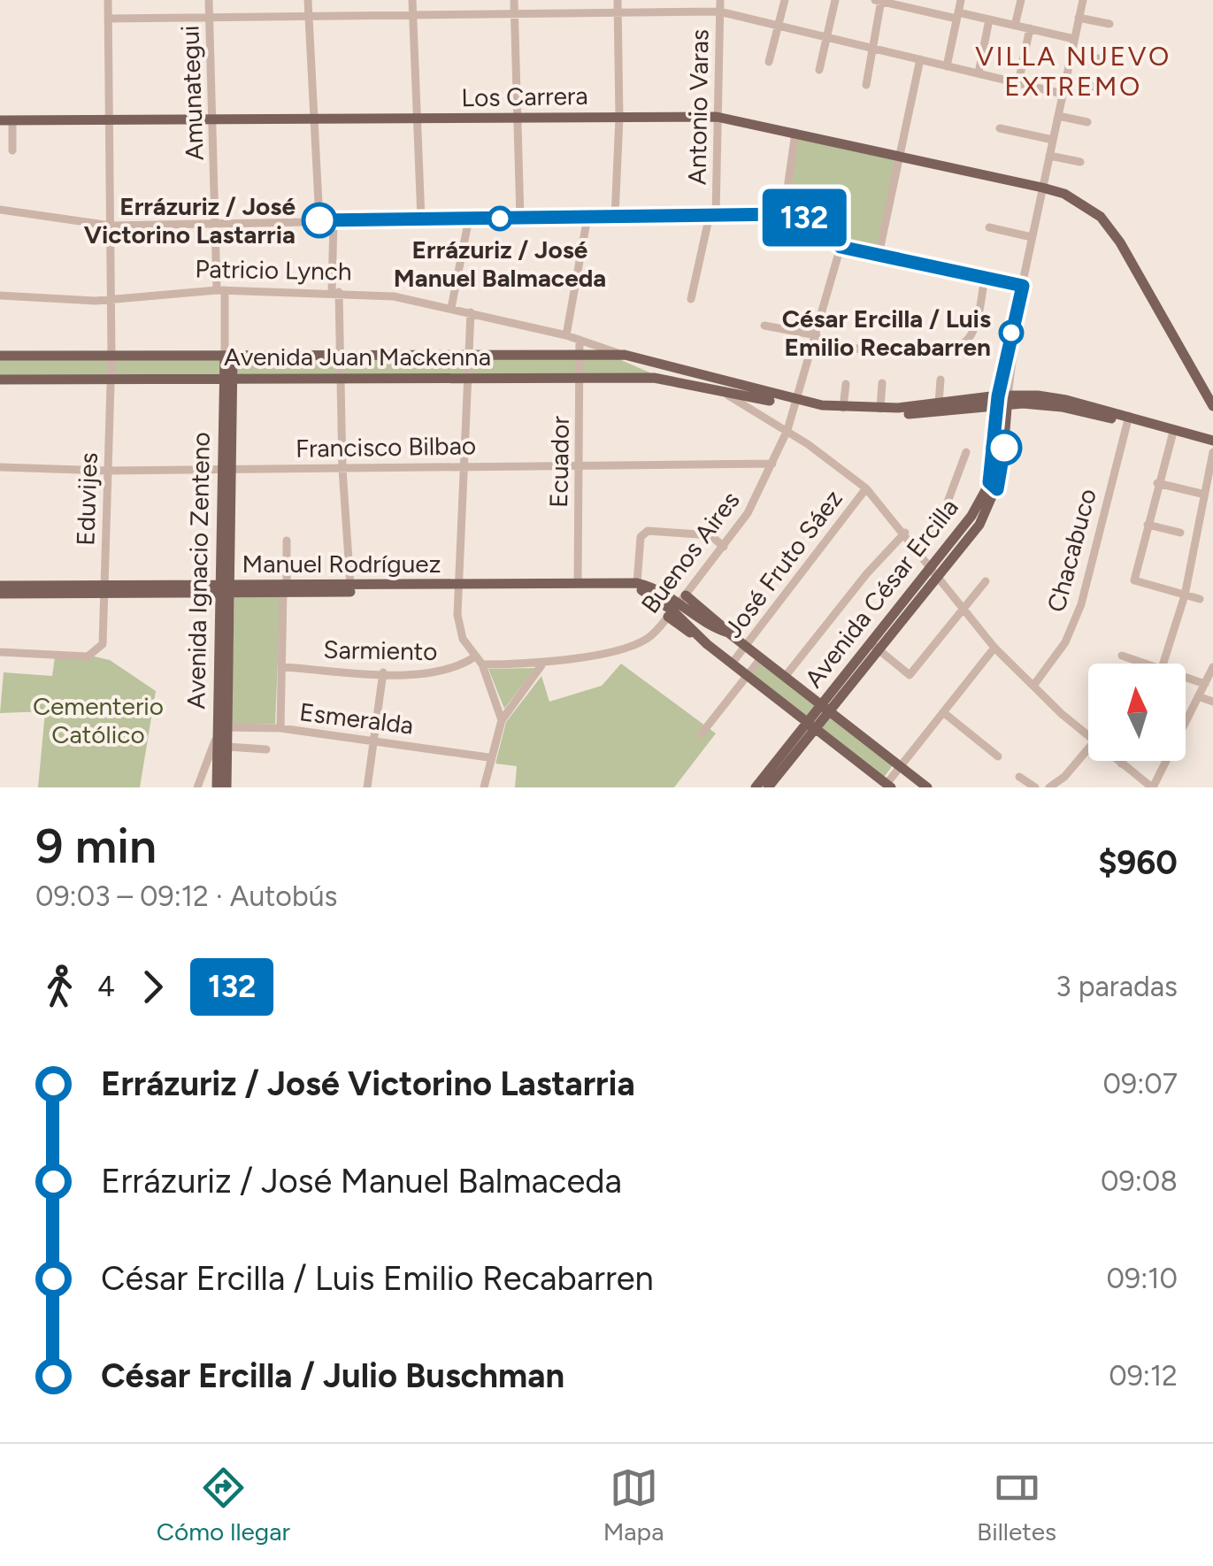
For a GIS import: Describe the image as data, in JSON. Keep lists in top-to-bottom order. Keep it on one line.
{"streets":{"main road":["Los Carrera","Patricio Lynch","Avenida Juan Mackenna","Manuel Rodríguez","Avenida Ignacio Zenteno","Avenida César Ercilla"],"street":["Amunategui","Antonio Varas","Francisco Bilbao","Ecuador","Eduvijes","Chacabuco","Buenos Aires","José Fruto Sáez","Sarmiento","Esmeralda"]},"crossings":[["Amunategui","Los Carrera"],["Amunategui","Patricio Lynch"],["Amunategui","Avenida Juan Mackenna"],["Amunategui","Avenida Ignacio Zenteno"],["Los Carrera","Antonio Varas"],["Los Carrera","Eduvijes"],["Los Carrera","Avenida César Ercilla"],["Patricio Lynch","Avenida Juan Mackenna"],["Patricio Lynch","Ecuador"],["Patricio Lynch","Eduvijes"],["Patricio Lynch","Buenos Aires"],["Avenida Juan Mackenna","Ecuador"],["Avenida Juan Mackenna","Eduvijes"],["Avenida Juan Mackenna","Chacabuco"],["Avenida Juan Mackenna","Buenos Aires"],["Avenida Juan Mackenna","José Fruto Sáez"],["Avenida Juan Mackenna","Avenida Ignacio Zenteno"],["Avenida Juan Mackenna","Avenida César Ercilla"],["Francisco Bilbao","Ecuador"],["Francisco Bilbao","Eduvijes"],["Francisco Bilbao","Buenos Aires"],["Francisco Bilbao","Avenida Ignacio Zenteno"],["Ecuador","Manuel Rodríguez"],["Eduvijes","Manuel Rodríguez"],["Buenos Aires","Manuel Rodríguez"],["Manuel Rodríguez","Avenida Ignacio Zenteno"],["Avenida Ignacio Zenteno","Esmeralda"]],"districts":["VILLA NUEVO EXTREMO"],"parks":["Cementerio Católico"],"places":["Errázuriz / José Manuel Balmaceda","Errázuriz / José Victorino Lastarria","César Ercilla / Luis Emilio Recabarren"],"lines":["bus line 132"],"north":"top","page":{"on_map":"132","heading":["9 min","09:03 – 09:12 · Autobús","$960"],"legs":["4","132","3 paradas"],"list":[{"name":"Errázuriz / José Victorino Lastarria","value":"09:07"},{"name":"Errázuriz / José Manuel Balmaceda","value":"09:08"},{"name":"César Ercilla / Luis Emilio Recabarren","value":"09:10"},{"name":"César Ercilla / Julio Buschman","value":"09:12"}],"tabs":["Cómo llegar","Mapa","Billetes"]}}
